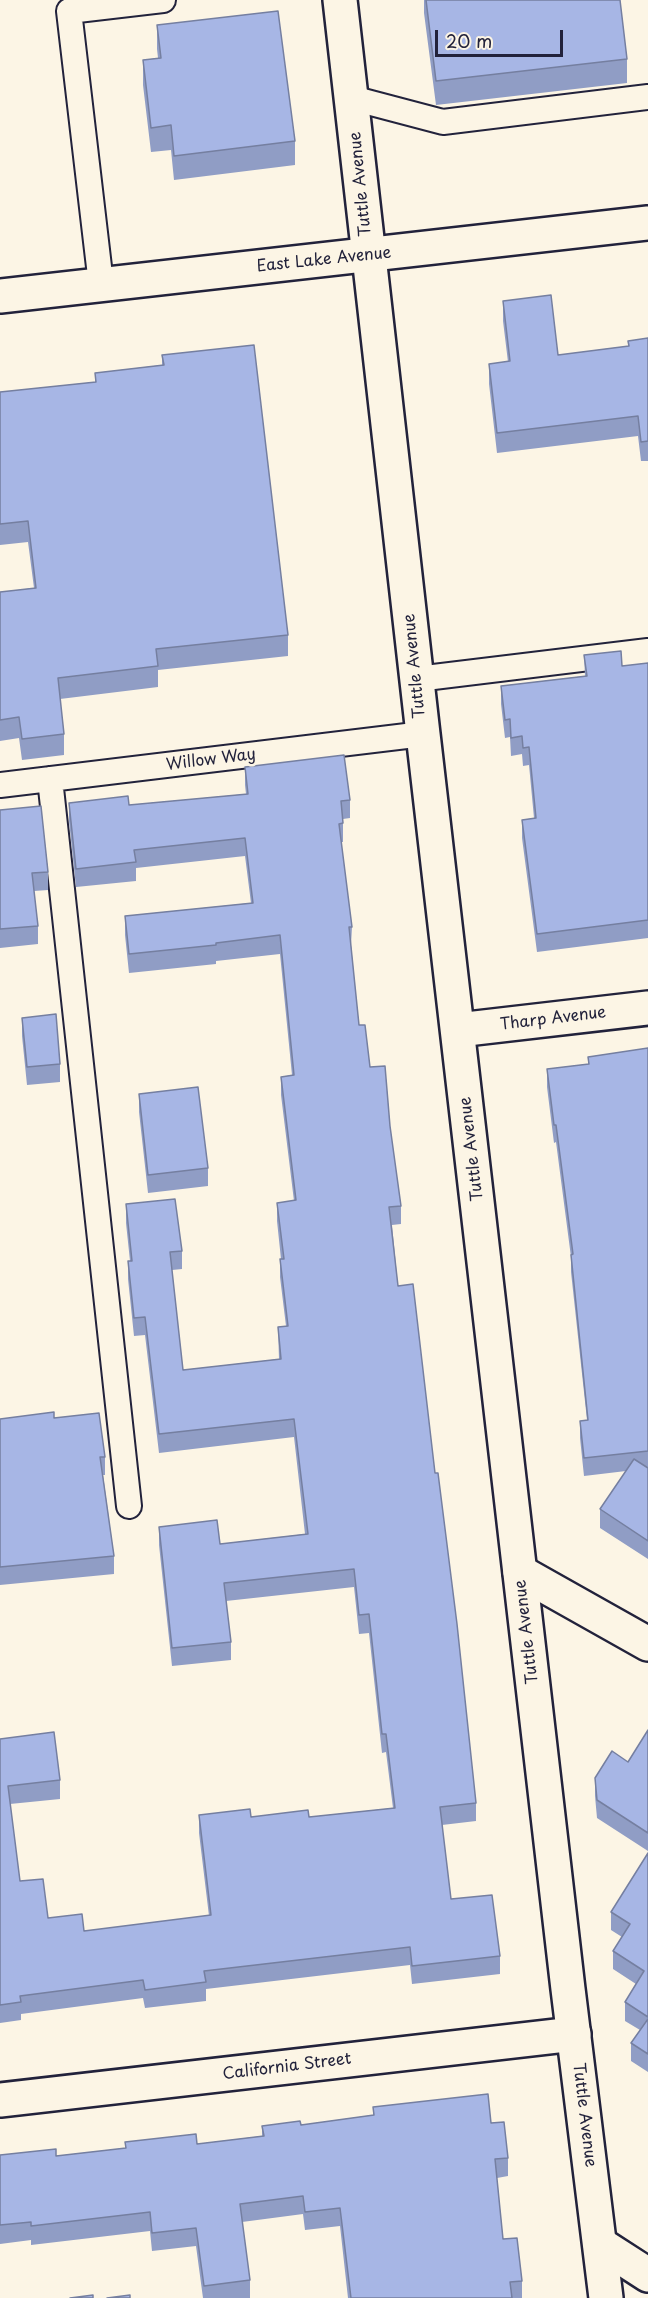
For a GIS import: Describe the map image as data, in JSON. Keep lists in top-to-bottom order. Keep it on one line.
{"streets":{"street":["Tuttle Avenue","East Lake Avenue","Tharp Avenue","California Street"],"lane":["Willow Way"]},"crossings":[["Tuttle Avenue","East Lake Avenue"],["Tuttle Avenue","Willow Way"],["Tuttle Avenue","Tharp Avenue"],["Tuttle Avenue","California Street"]],"scale_bar":"20 m"}
